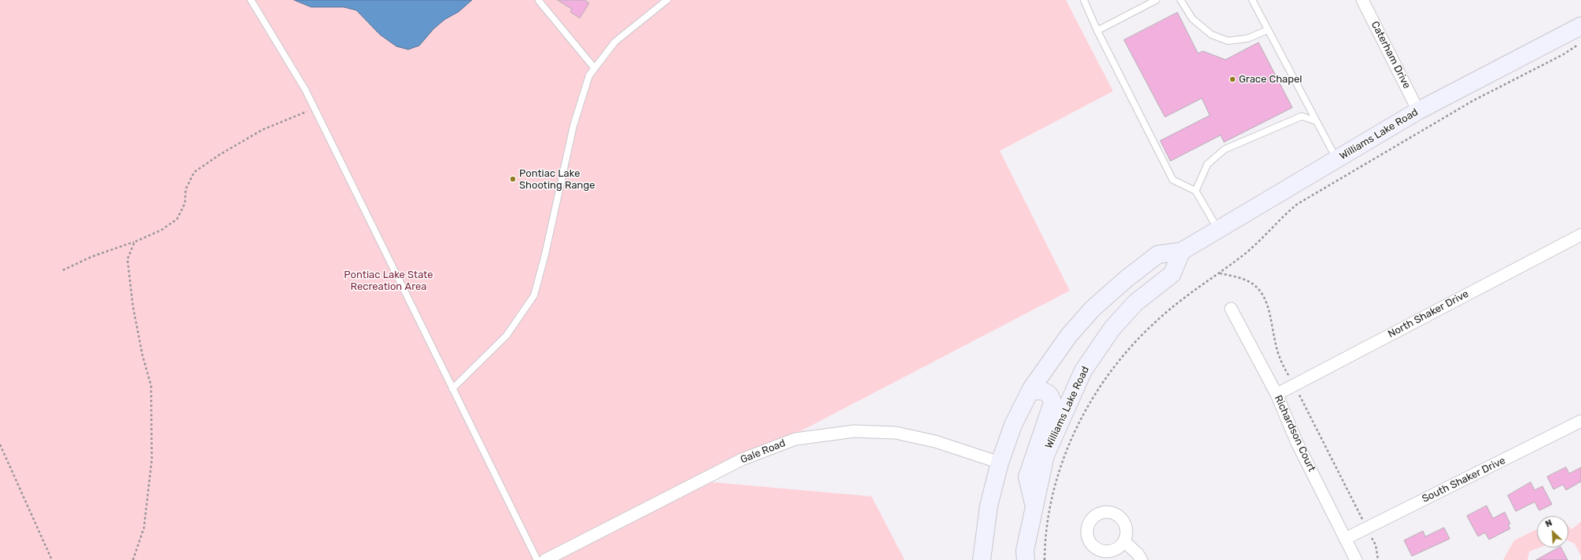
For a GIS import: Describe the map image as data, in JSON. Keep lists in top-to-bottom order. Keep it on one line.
{"streets":{"main road":["Williams Lake Road"],"street":["Caterham Drive","North Shaker Drive","Richardson Court","Gale Road","South Shaker Drive"]},"crossings":[["Caterham Drive","Williams Lake Road"],["Williams Lake Road","Gale Road"],["North Shaker Drive","Richardson Court"],["Richardson Court","South Shaker Drive"]],"parks":["Pontiac Lake State Recreation Area"],"places":["Grace Chapel","Pontiac Lake Shooting Range"],"north":"top left"}
